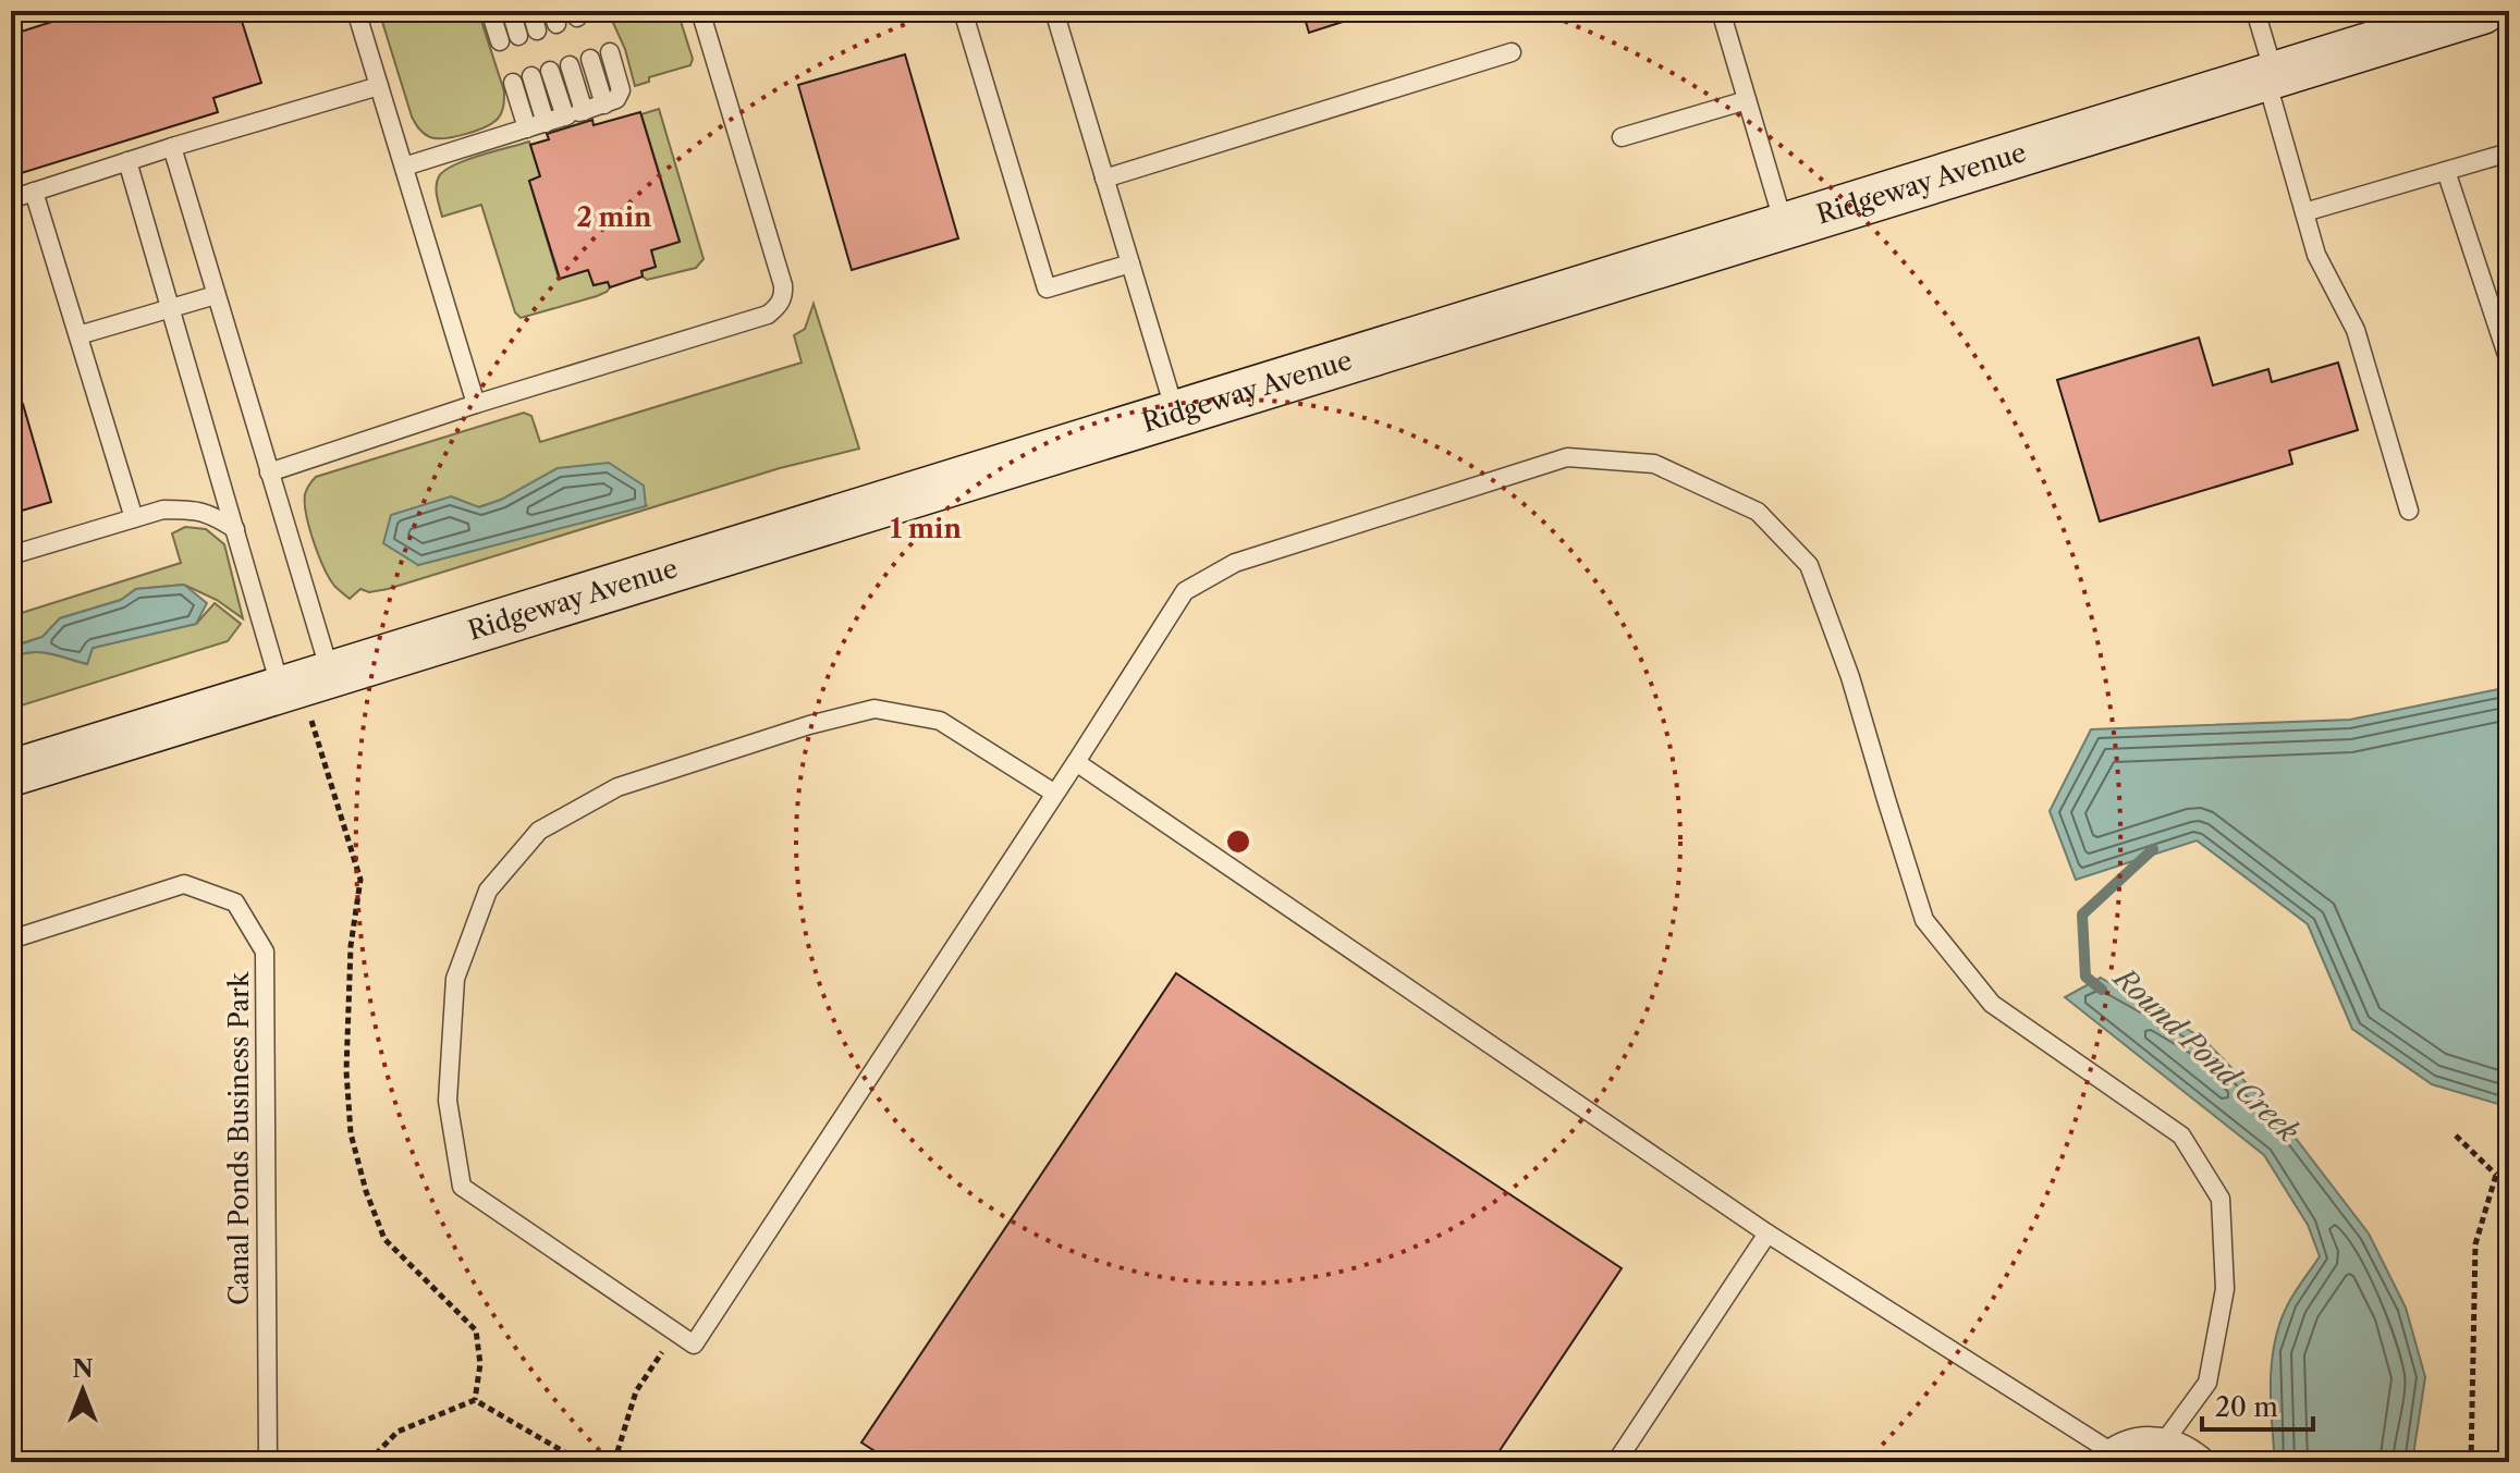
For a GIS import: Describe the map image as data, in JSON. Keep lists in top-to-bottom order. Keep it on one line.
{"streets":{"main road":["Ridgeway Avenue"],"lane":["Canal Ponds Business Park"]},"water":["Round Pond Creek"],"scale_bar":"20 m","north":"top","rings":["2 min","1 min"]}
